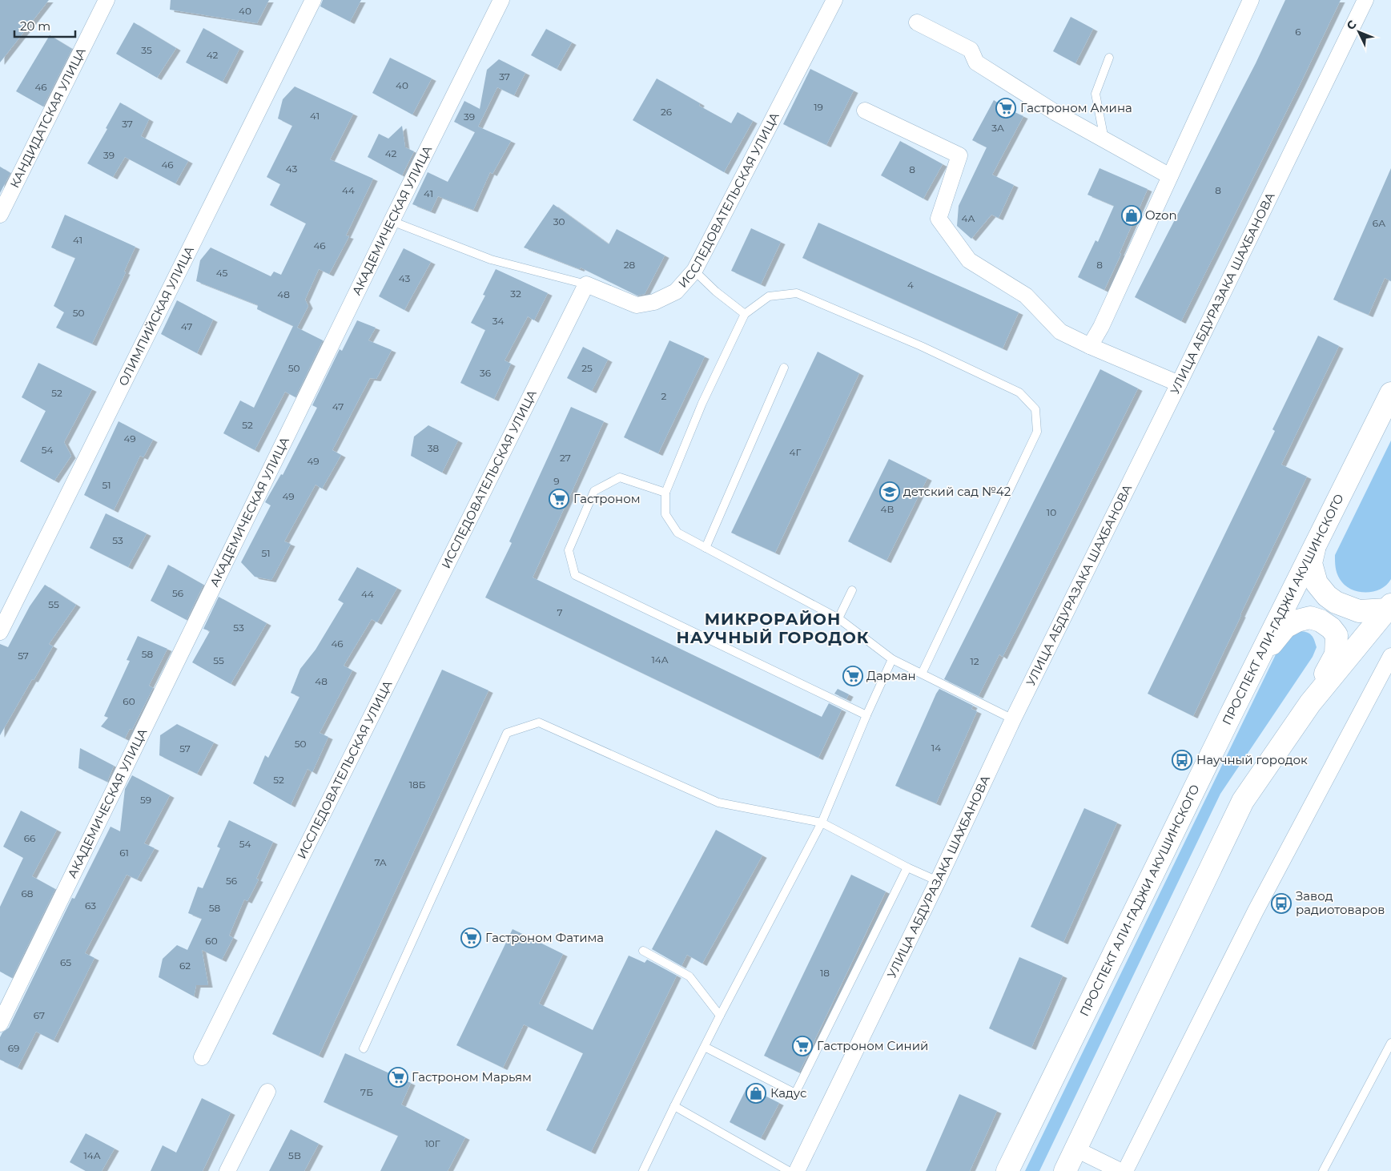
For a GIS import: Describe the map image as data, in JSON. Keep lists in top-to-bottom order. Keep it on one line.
{"streets":{"highway":["ПРОСПЕКТ АЛИ-ГАДЖИ АКУШИНСКОГО"],"street":["КАНДИДАТСКАЯ УЛИЦА","ИССЛЕДОВАТЕЛЬСКАЯ УЛИЦА","АКАДЕМИЧЕСКАЯ УЛИЦА","УЛИЦА АБДУРАЗАКА ШАХБАНОВА","ОЛИМПИЙСКАЯ УЛИЦА"]},"districts":["МИКРОРАЙОН НАУЧНЫЙ ГОРОДОК"],"places":{"supermarket":["Гастроном Амина","Гастроном","Дарман","Гастроном Фатима","Гастроном Синий","Гастроном Марьям"],"shop":["Ozon","Кадус"],"school or university":["детский сад №42"],"bus stop":["Научный городок","Завод радиотоваров"]},"house_numbers":["40","6","35","42","37","40","46","19","26","41","39","37","3А","42","39","46","43","8","44","8","41","4А","30","6А","41","46","28","8","45","43","4","32","48","50","34","47","50","25","36","52","2","47","52","49","38","54","4Г","27","49","9","51","49","4В","10","53","51","56","44","55","7","53","46","58","57","14А","55","12","48","60","50","14","57","52","18Б","59","66","54","61","7А","56","68","63","58","60","65","62","18","67","69","7Б","10Г","14А","5В"],"scale_bar":"20 m","north":"top left"}
